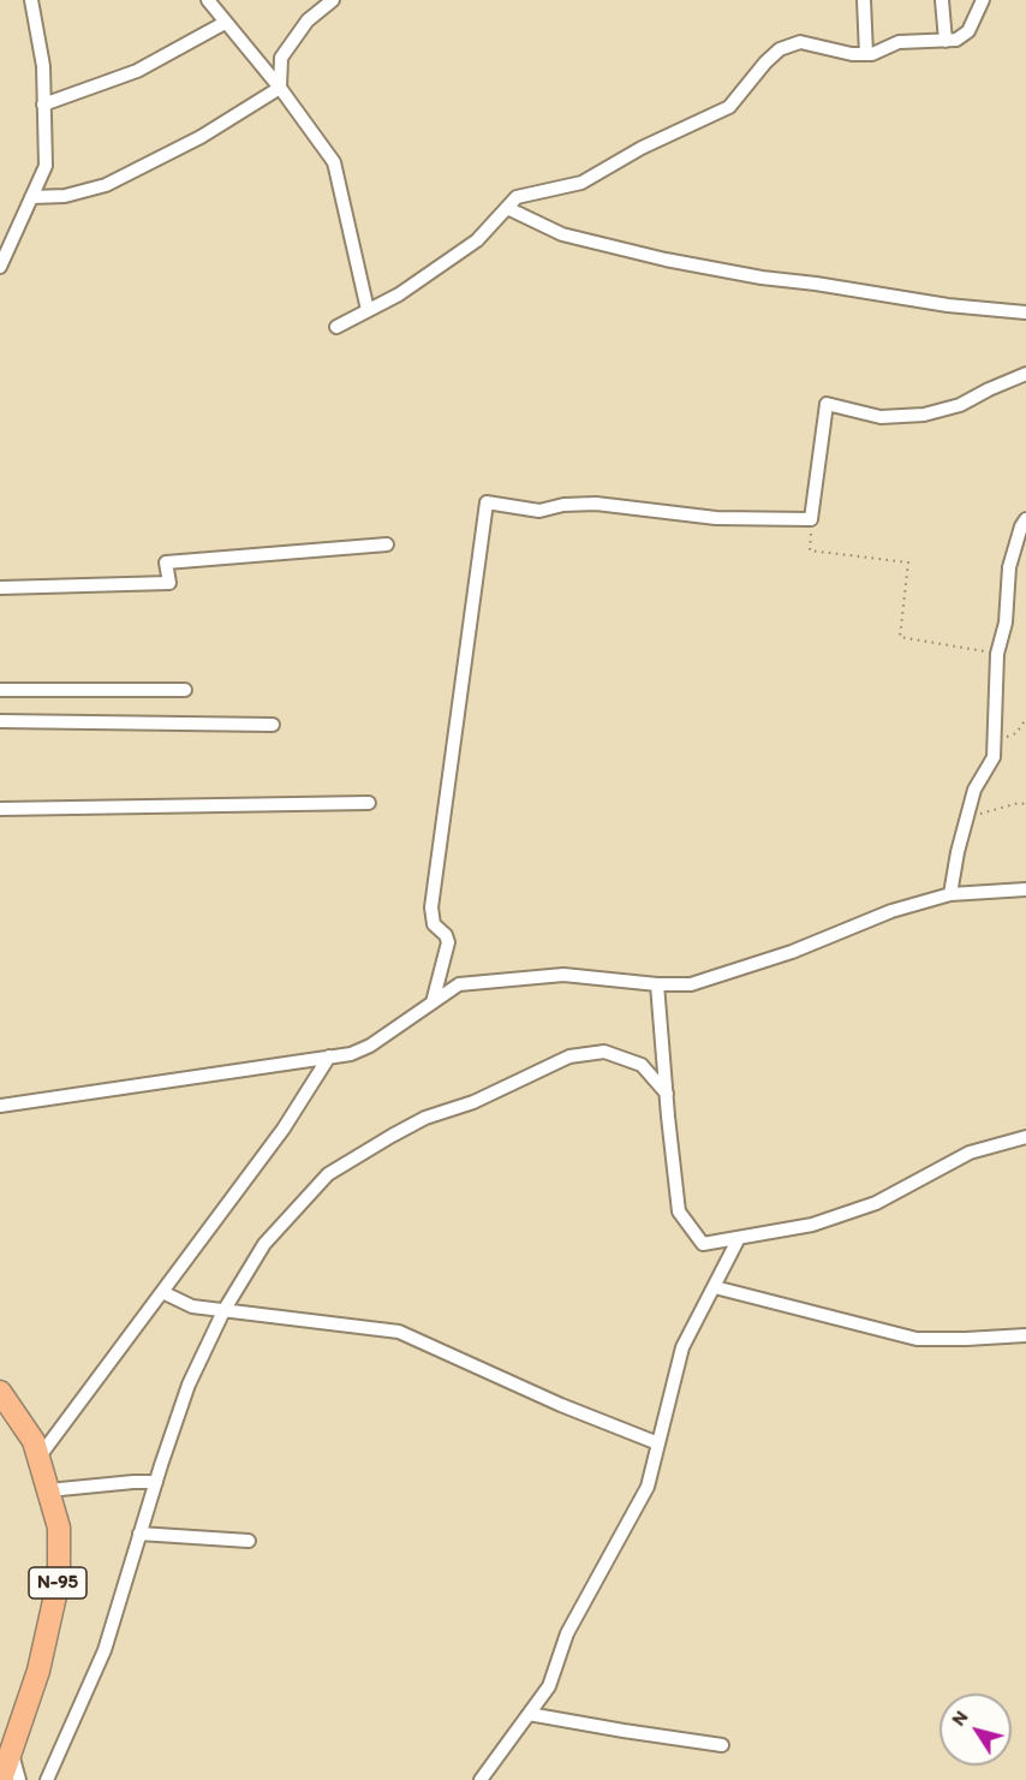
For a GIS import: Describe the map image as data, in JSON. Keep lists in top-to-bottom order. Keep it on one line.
{"streets":{"highway":["N-95"]},"north":"top left"}
